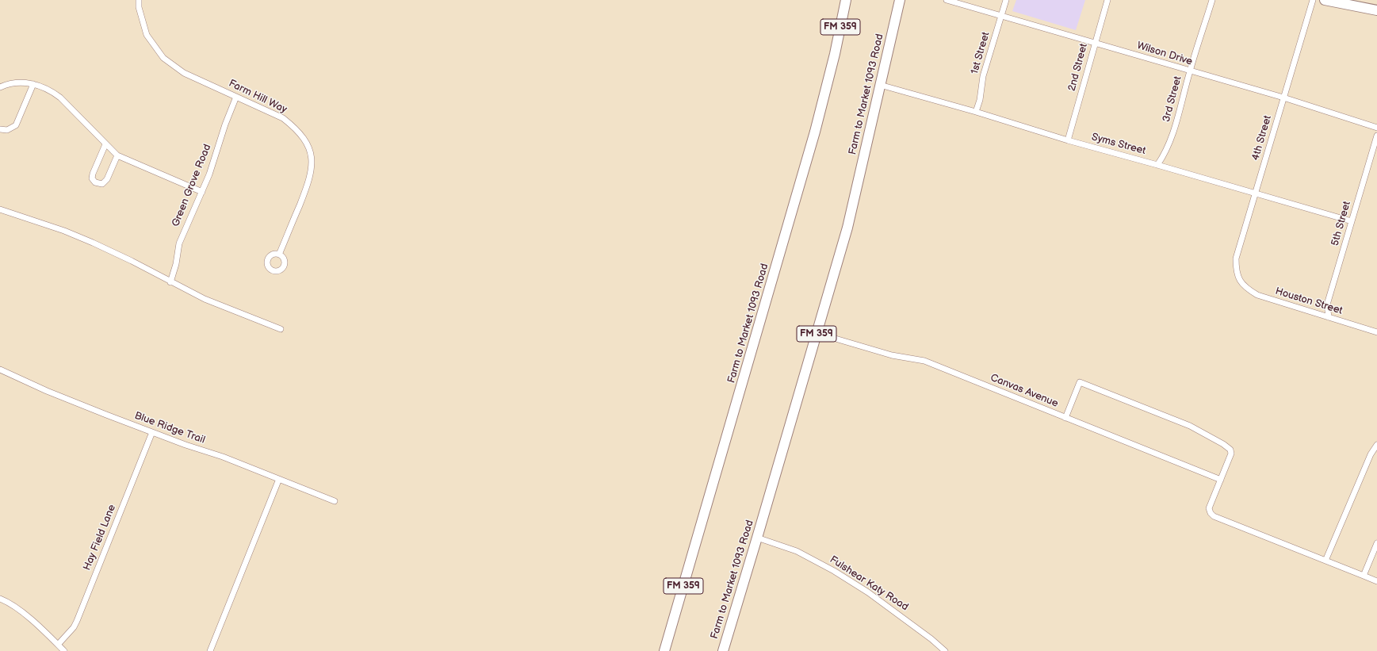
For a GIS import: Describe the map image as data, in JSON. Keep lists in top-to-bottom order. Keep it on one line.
{"streets":{"main road":["FM 359","Farm to Market 1093 Road"],"street":["1st Street","Wilson Drive","2nd Street","Farm Hill Way","3rd Street","4th Street","Syms Street","Green Grove Road","5th Street","Houston Street","Canvas Avenue","Blue Ridge Trail","Hay Field Lane","Fulshear Katy Road"]},"crossings":[["1st Street","Wilson Drive"],["1st Street","Syms Street"],["Wilson Drive","2nd Street"],["Wilson Drive","3rd Street"],["Wilson Drive","4th Street"],["2nd Street","Syms Street"],["Farm to Market 1093 Road","Syms Street"],["Farm to Market 1093 Road","Canvas Avenue"],["Farm to Market 1093 Road","Fulshear Katy Road"],["Farm Hill Way","Green Grove Road"],["3rd Street","Syms Street"],["4th Street","Syms Street"],["4th Street","Houston Street"],["Syms Street","5th Street"],["5th Street","Houston Street"],["Blue Ridge Trail","Hay Field Lane"]]}
